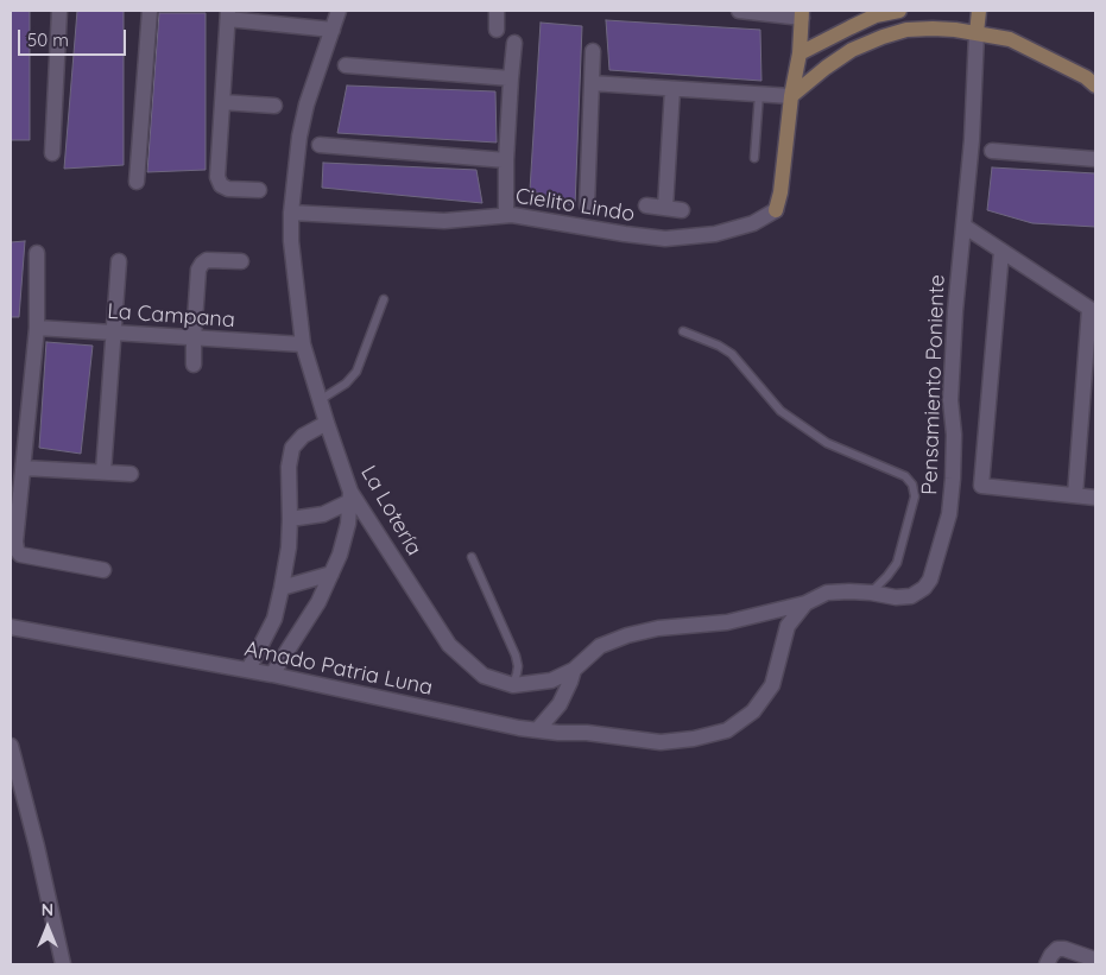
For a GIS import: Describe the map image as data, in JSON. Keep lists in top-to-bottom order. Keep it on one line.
{"streets":{"street":["Cielito Lindo","La Campana","Pensamiento Poniente","La Lotería","Amado Patria Luna"]},"crossings":[["Cielito Lindo","La Lotería"],["La Campana","La Lotería"],["Pensamiento Poniente","La Lotería"],["Pensamiento Poniente","Amado Patria Luna"],["La Lotería","Amado Patria Luna"]],"scale_bar":"50 m","north":"top"}
